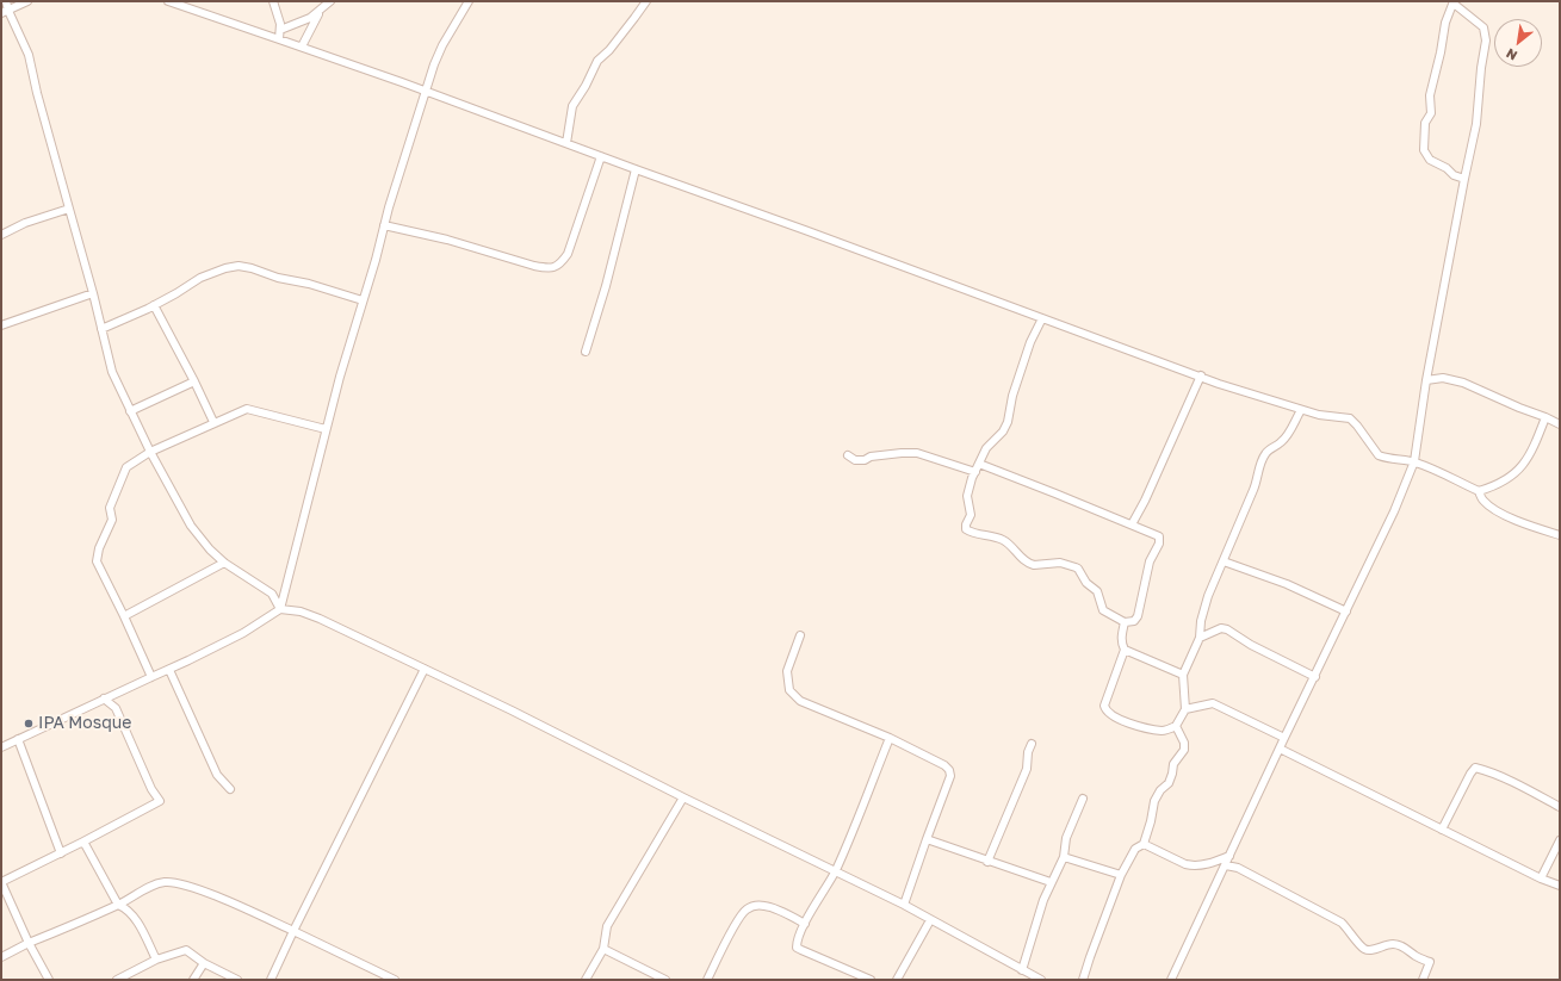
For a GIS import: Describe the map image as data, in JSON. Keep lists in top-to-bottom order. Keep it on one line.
{"places":["IPA Mosque"],"north":"bottom left"}
